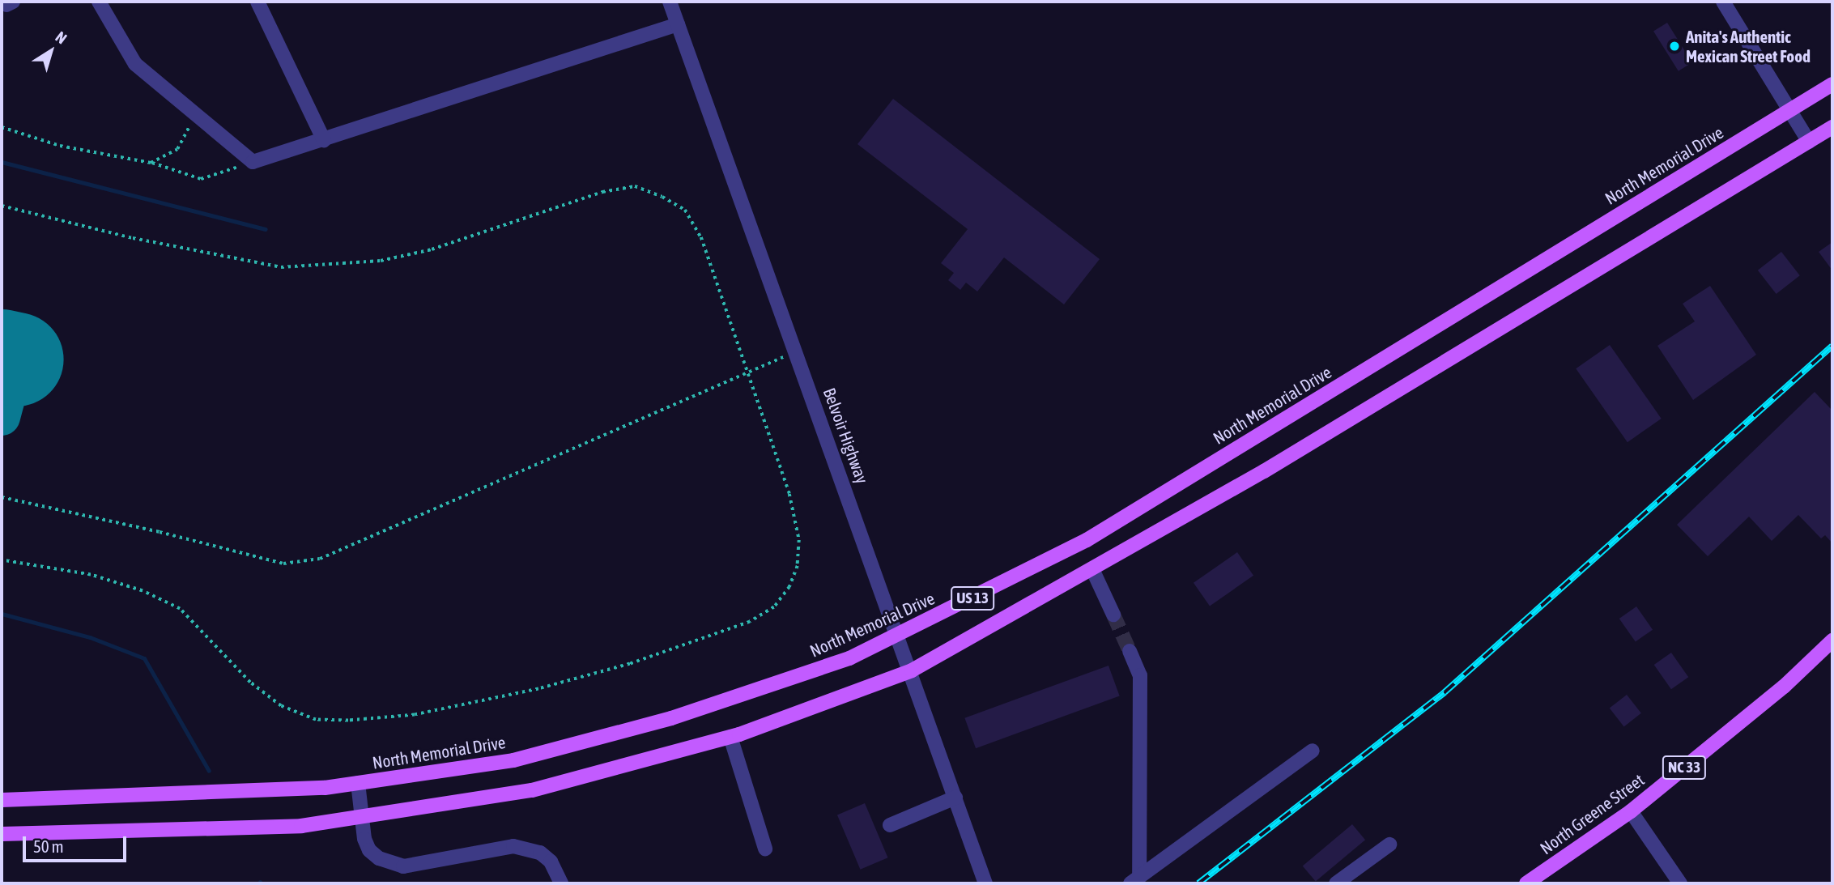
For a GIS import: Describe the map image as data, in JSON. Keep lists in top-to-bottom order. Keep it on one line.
{"streets":{"main road":["North Memorial Drive","US 13","NC 33","North Greene Street"],"street":["Belvoir Highway"]},"crossings":[["North Memorial Drive","Belvoir Highway"],["Belvoir Highway","US 13"]],"places":["Anita's Authentic Mexican Street Food"],"scale_bar":"50 m","north":"top right"}
